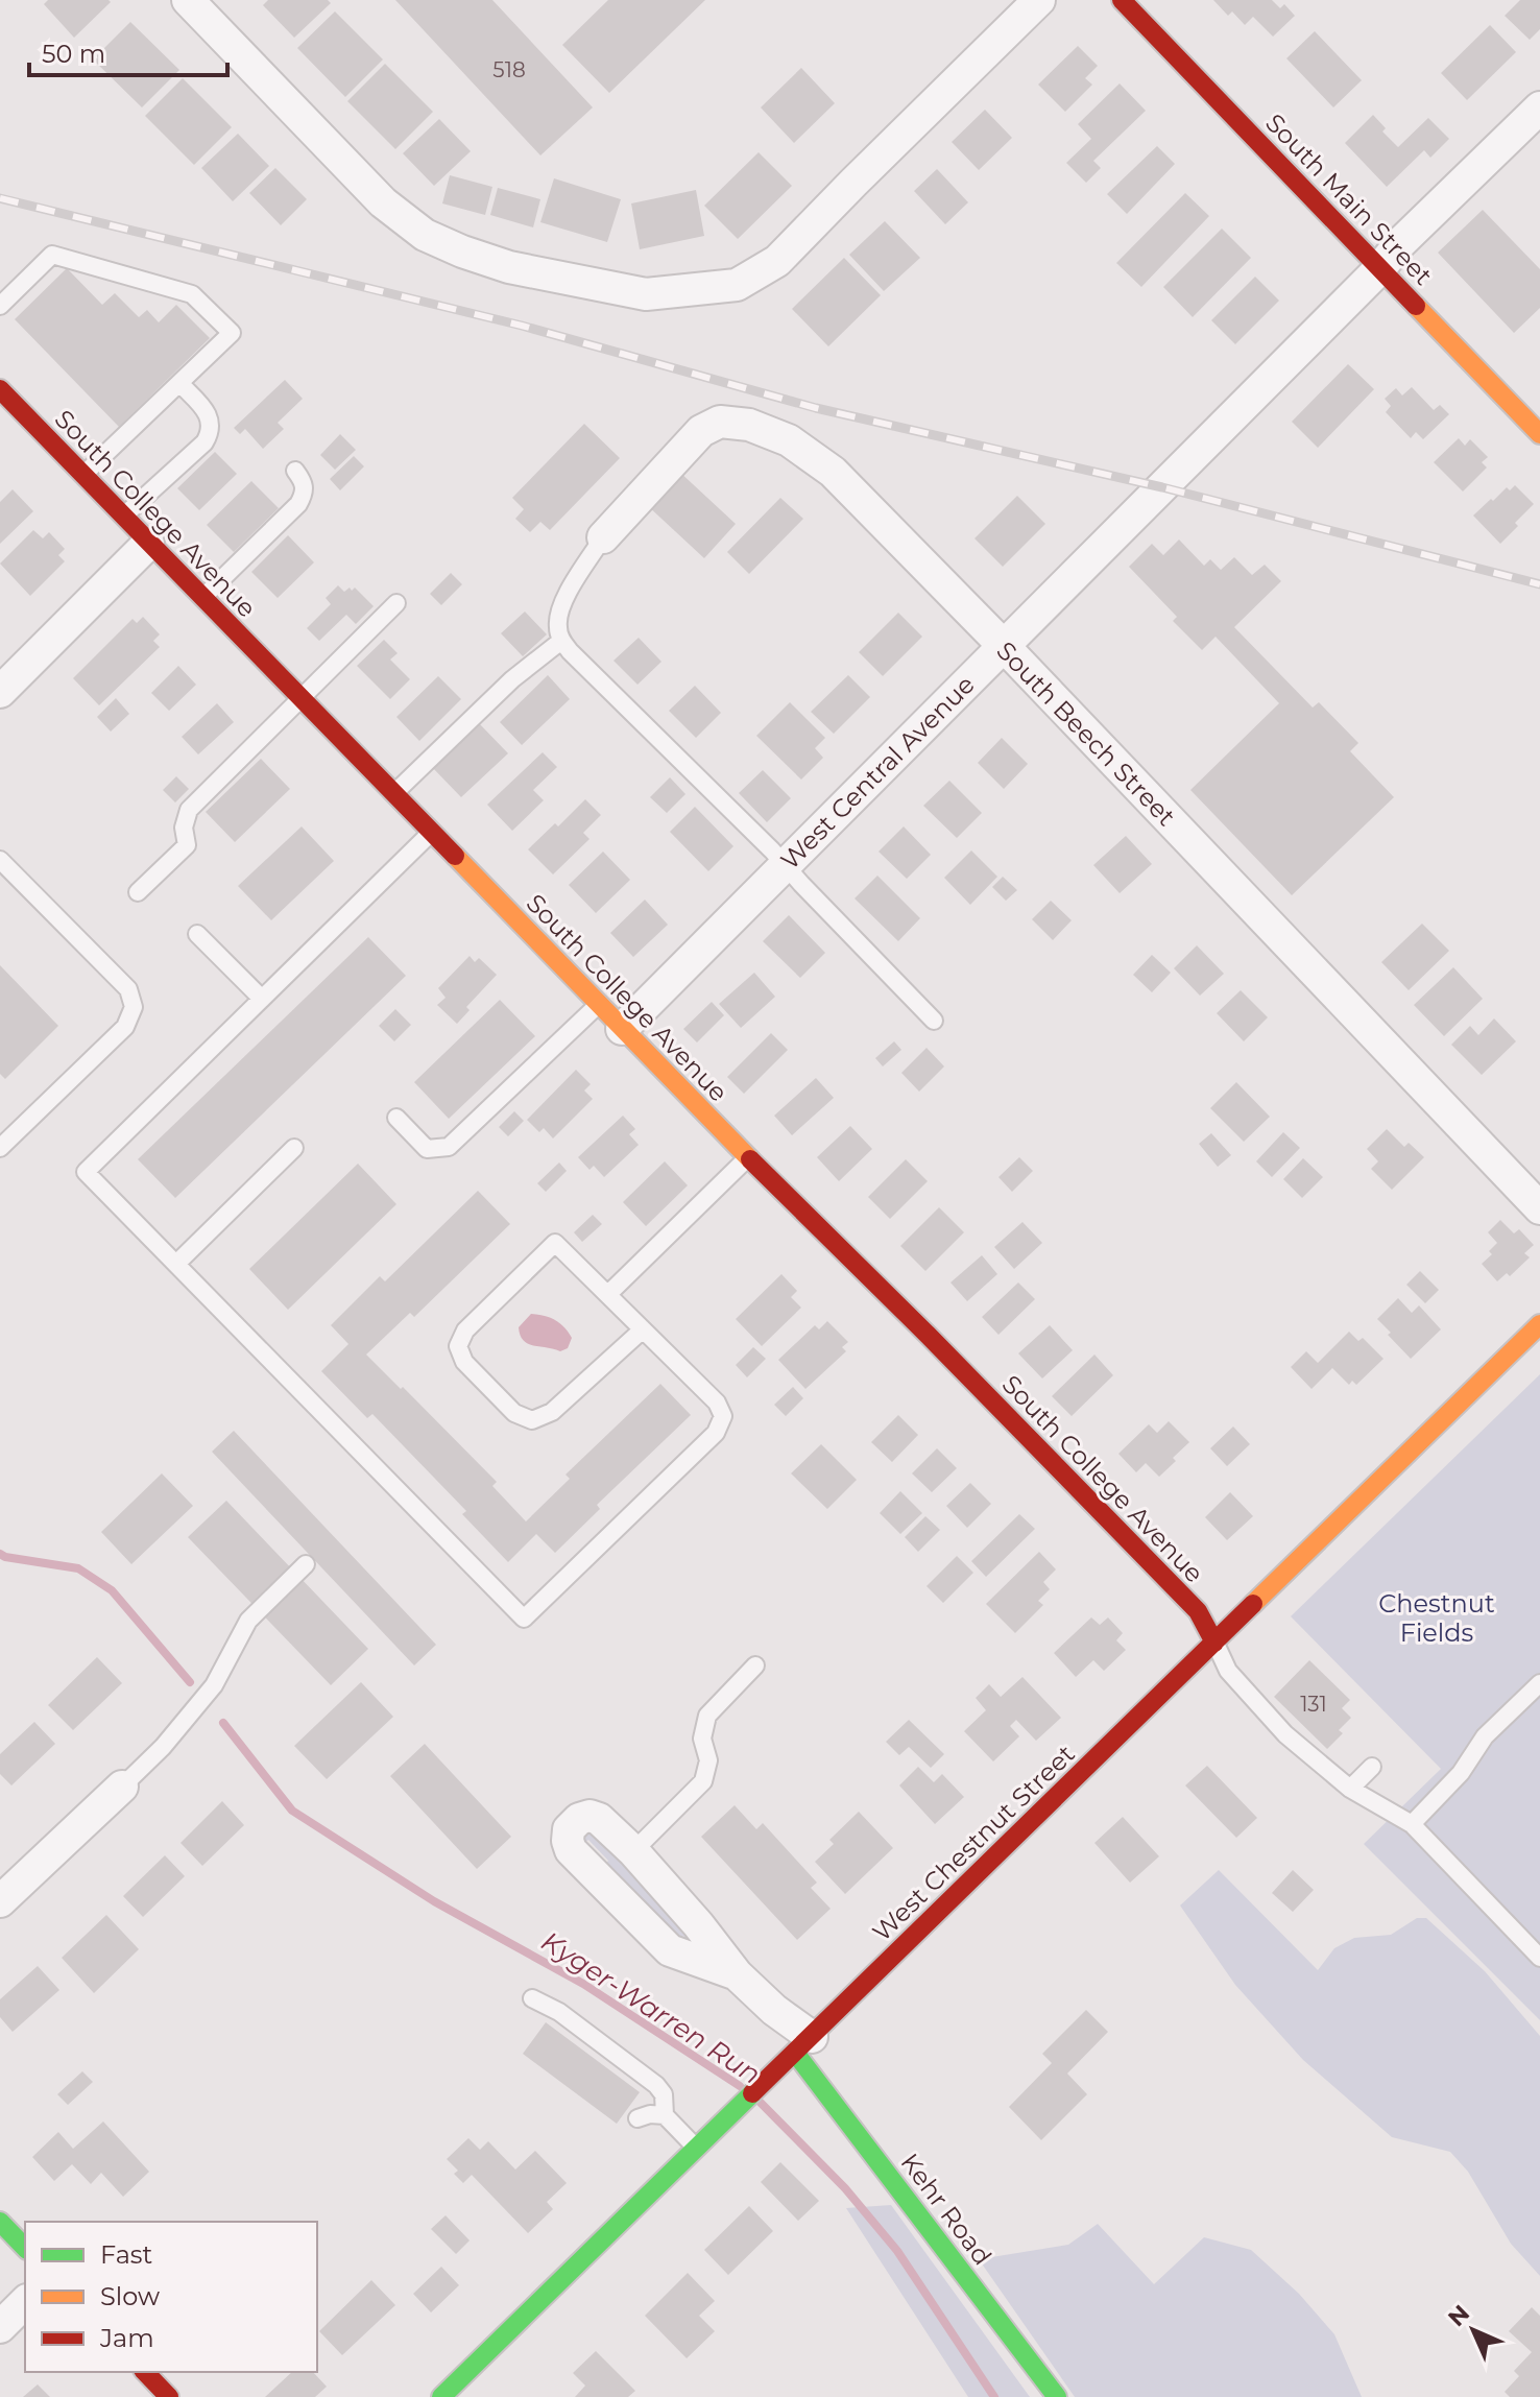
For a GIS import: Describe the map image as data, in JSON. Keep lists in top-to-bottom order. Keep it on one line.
{"streets":{"street":["South Main Street","South College Avenue","South Beech Street","West Central Avenue","West Chestnut Street","Kehr Road"]},"crossings":[["South Main Street","West Central Avenue"],["South College Avenue","West Central Avenue"],["South College Avenue","West Chestnut Street"],["South Beech Street","West Central Avenue"],["West Chestnut Street","Kehr Road"]],"water":["Kyger-Warren Run"],"parks":["Chestnut Fields"],"house_numbers":["518","131"],"legend":["Fast","Slow","Jam"],"scale_bar":"50 m","north":"top left"}
